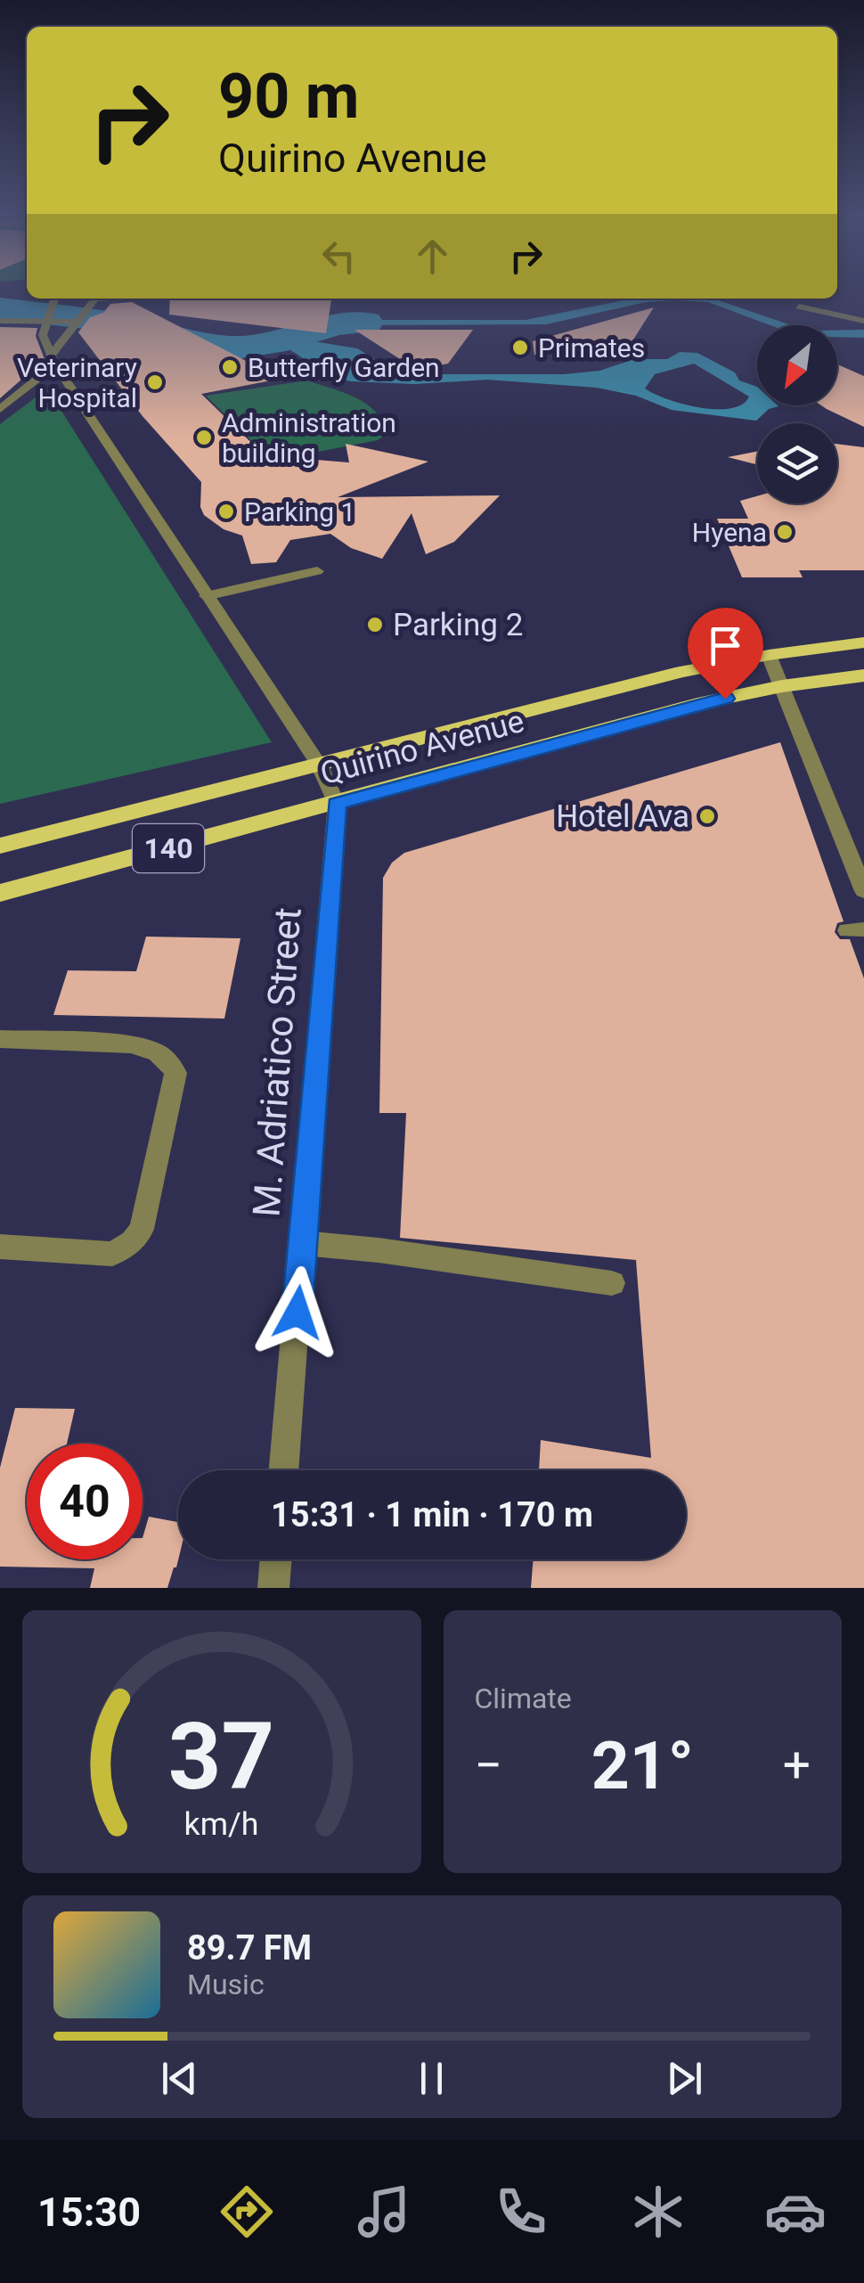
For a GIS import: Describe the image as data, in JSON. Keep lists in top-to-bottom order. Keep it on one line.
{"streets":{"main road":["Quirino Avenue","140"],"street":["M. Adriatico Street"]},"crossings":[["Quirino Avenue","M. Adriatico Street"]],"places":["Primates","Butterfly Garden","Veterinary Hospital","Administration building","Parking 1","Hyena","Parking 2","Hotel Ava"],"north":"bottom left","page":{"turn":["90 m","Quirino Avenue"],"limit":"40","trip":"15:31 · 1 min · 170 m","tile":"Climate","heat":["−","21°","+"],"song":["89.7 FM","Music"],"tabs":"15:30","gauge":["37","km/h"]}}
